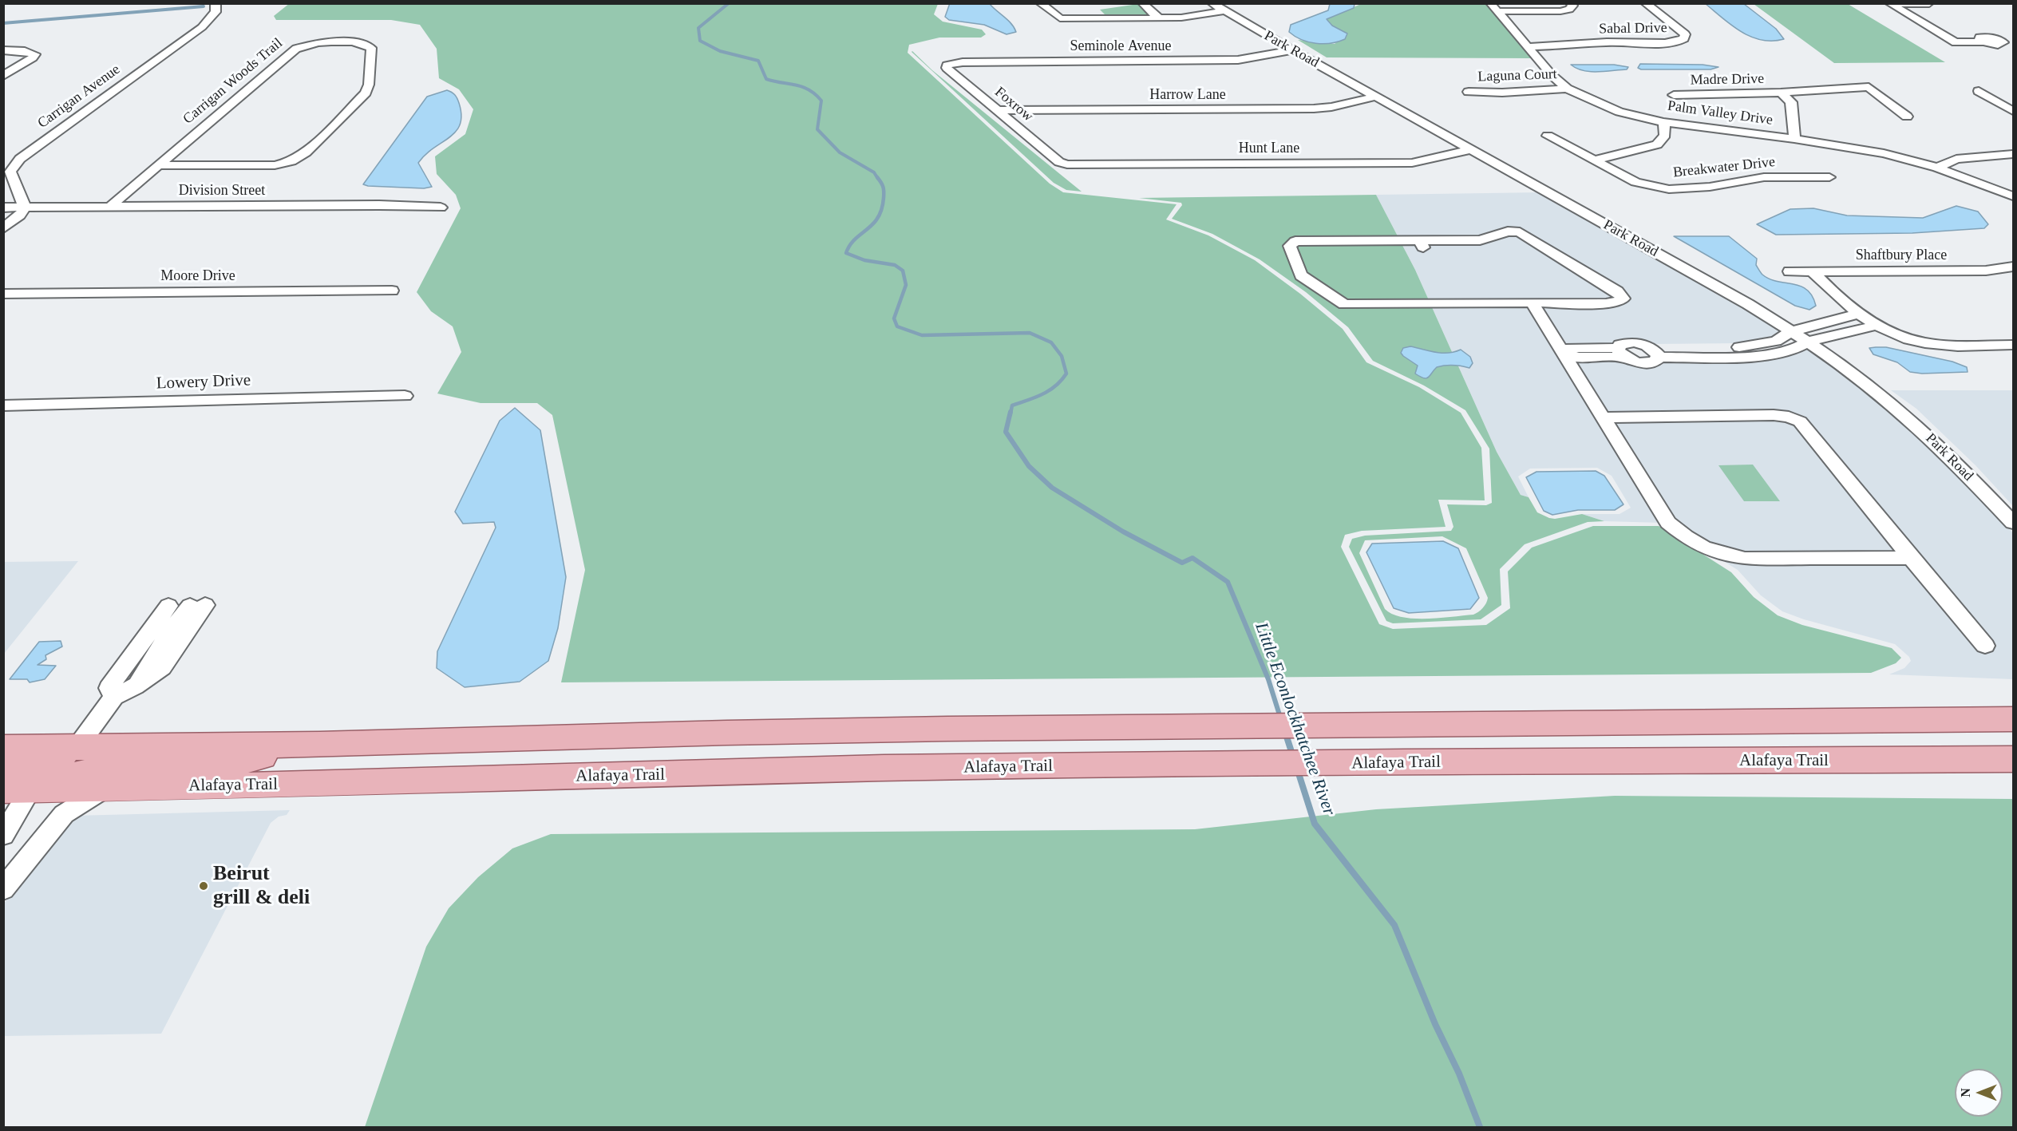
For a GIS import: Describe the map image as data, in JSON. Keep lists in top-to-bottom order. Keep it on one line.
{"streets":{"main road":["Alafaya Trail"],"street":["Sabal Drive","Seminole Avenue","Park Road","Laguna Court","Madre Drive","Carrigan Woods Trail","Harrow Lane","Carrigan Avenue","Foxrow","Palm Valley Drive","Hunt Lane","Breakwater Drive","Division Street","Shaftbury Place","Moore Drive","Lowery Drive"]},"crossings":[["Sabal Drive","Palm Valley Drive"],["Seminole Avenue","Park Road"],["Seminole Avenue","Foxrow"],["Park Road","Harrow Lane"],["Park Road","Hunt Lane"],["Laguna Court","Palm Valley Drive"],["Carrigan Woods Trail","Division Street"],["Harrow Lane","Foxrow"],["Carrigan Avenue","Division Street"],["Foxrow","Hunt Lane"]],"water":["Little Econlockhatchee River"],"places":["Beirut grill & deli"],"north":"left"}
